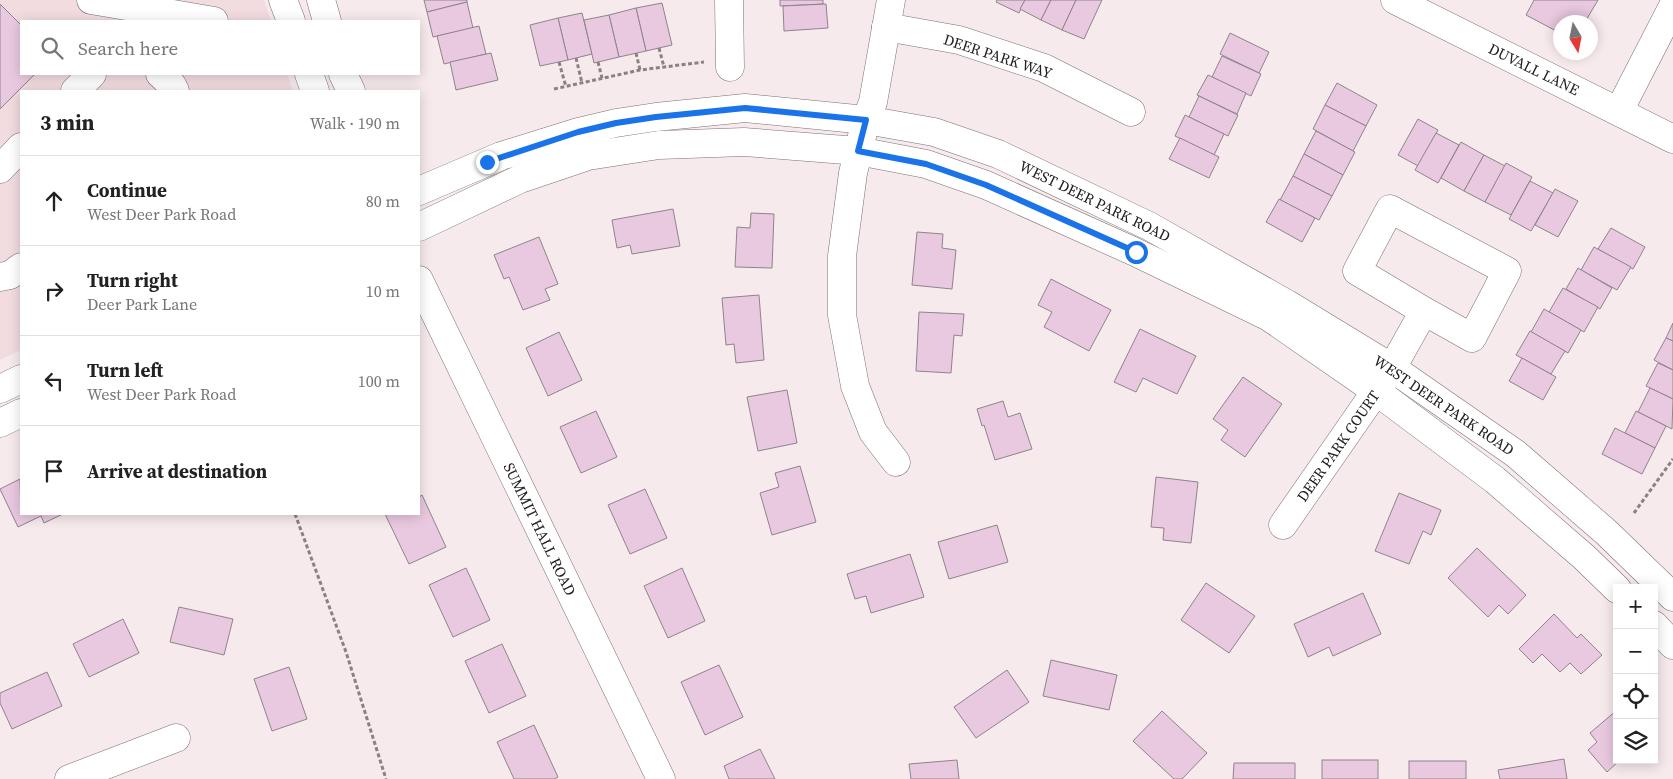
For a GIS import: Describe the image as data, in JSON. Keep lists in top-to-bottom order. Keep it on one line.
{"streets":{"street":["DEER PARK WAY","DUVALL LANE","WEST DEER PARK ROAD","DEER PARK COURT","SUMMIT HALL ROAD"]},"crossings":[["WEST DEER PARK ROAD","DEER PARK COURT"]],"north":"bottom","page":{"search":"Search here","heading":["3 min","Walk · 190 m"],"list":[["Continue","West Deer Park Road","80 m"],["Turn right","Deer Park Lane","10 m"],["Turn left","West Deer Park Road","100 m"],"Arrive at destination"],"map_buttons":["+","−"]}}
